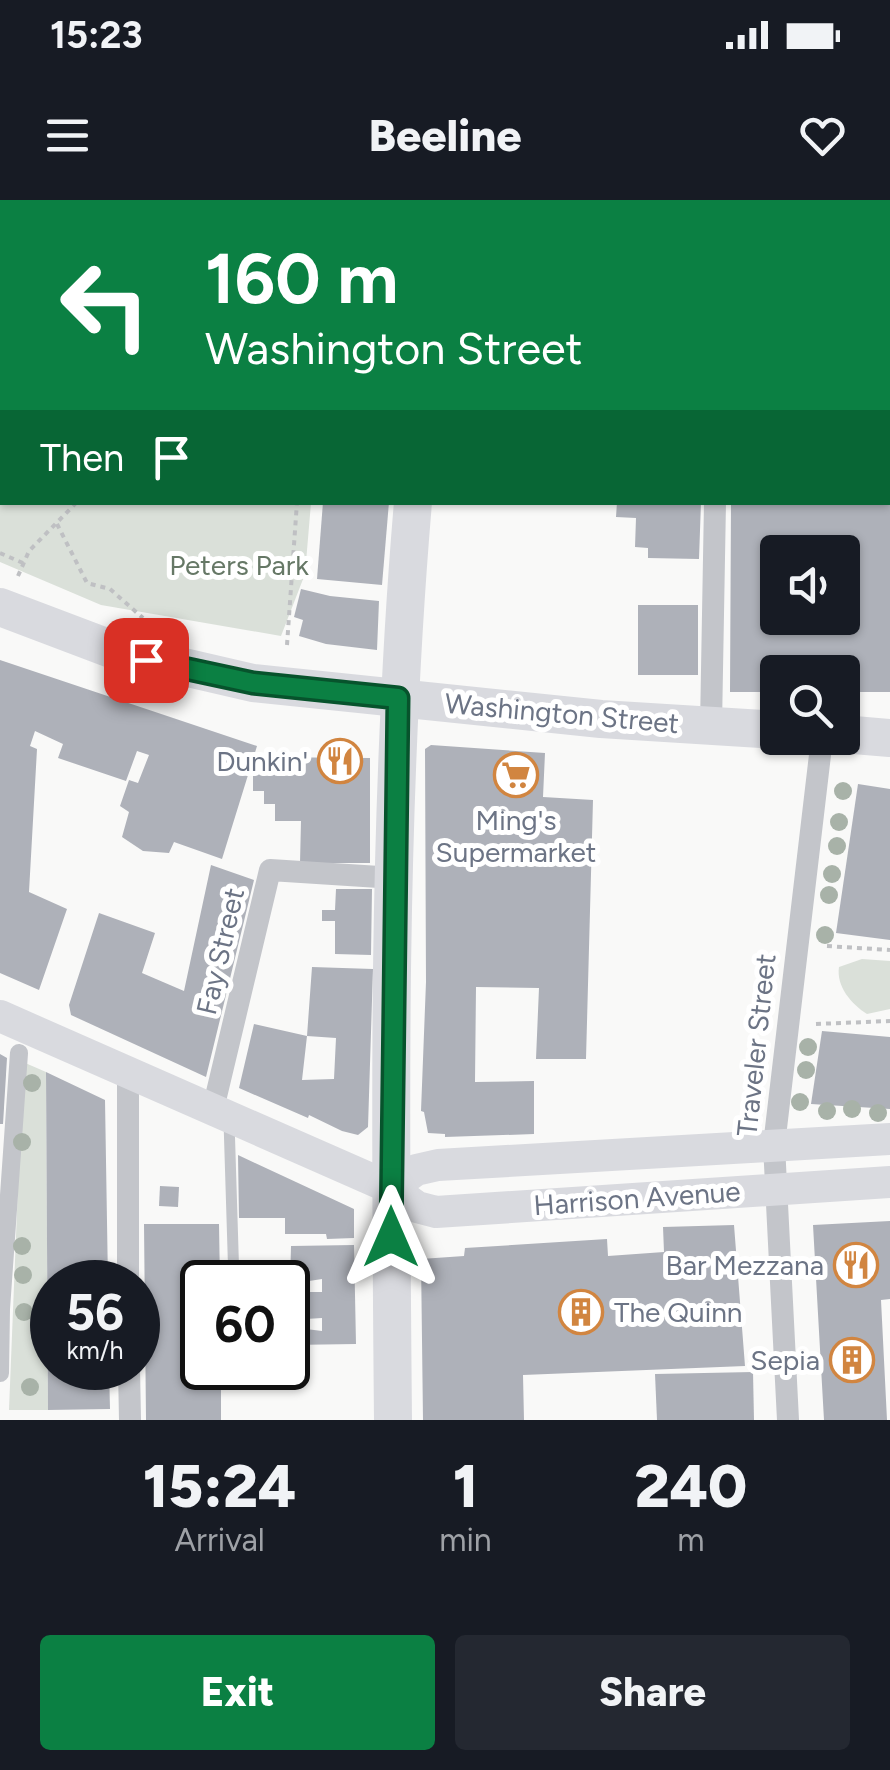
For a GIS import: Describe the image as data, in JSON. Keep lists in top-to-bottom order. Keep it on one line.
{"streets":{"main road":["Washington Street","Harrison Avenue"],"street":["Fay Street","Traveler Street"]},"crossings":[["Fay Street","Harrison Avenue"],["Traveler Street","Harrison Avenue"]],"parks":["Peters Park"],"places":{"restaurant":["Dunkin'","Bar Mezzana"],"supermarket":["Ming's Supermarket"],"building":["The Quinn","Sepia"]},"page":{"status":"15:23","header":"Beeline","turn":["160 m","Washington Street"],"then":"Then","speed":"56 km/h","limit":"60","eta":["15:24","Arrival","1","min","240","m"],"buttons":["Exit","Share"]}}
